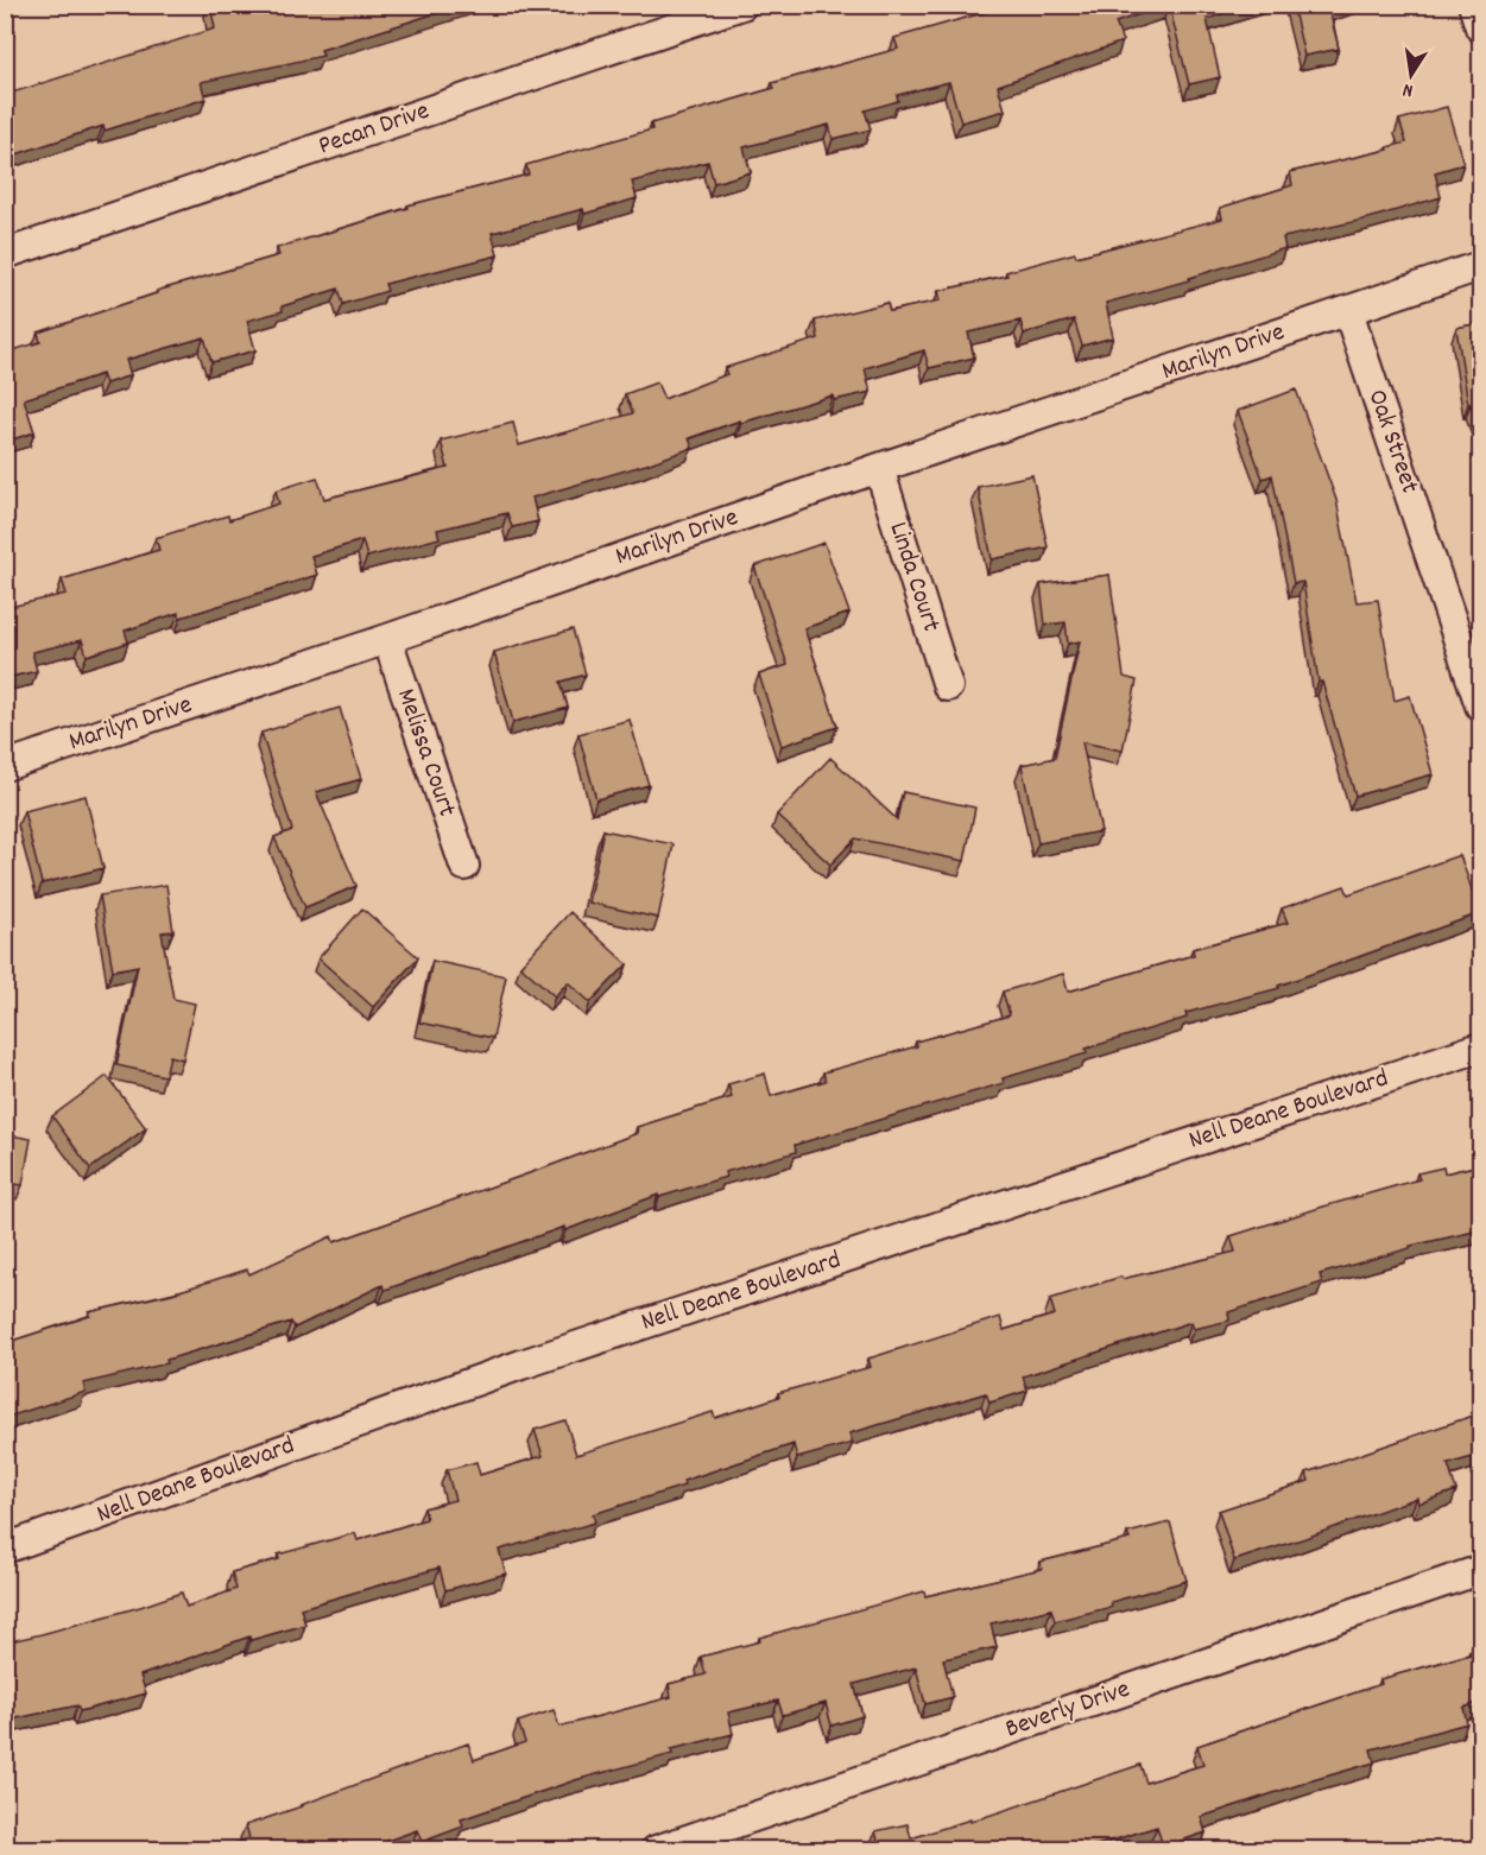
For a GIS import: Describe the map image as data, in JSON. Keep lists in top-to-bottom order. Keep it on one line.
{"streets":{"street":["Pecan Drive","Marilyn Drive","Oak Street","Linda Court","Melissa Court","Nell Deane Boulevard","Beverly Drive"]},"crossings":[["Marilyn Drive","Oak Street"],["Marilyn Drive","Linda Court"],["Marilyn Drive","Melissa Court"]],"north":"bottom"}
